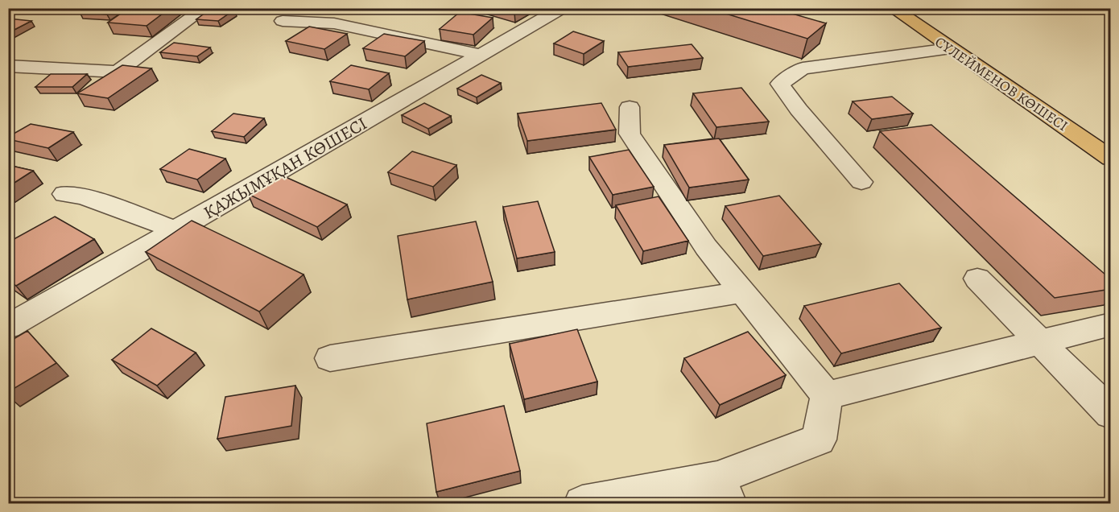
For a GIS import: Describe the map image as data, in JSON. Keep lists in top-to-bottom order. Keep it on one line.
{"streets":{"main road":["СҮЛЕЙМЕНОВ КӨШЕСІ"],"street":["ҚАЖЫМҰҚАН КӨШЕСІ"]}}
